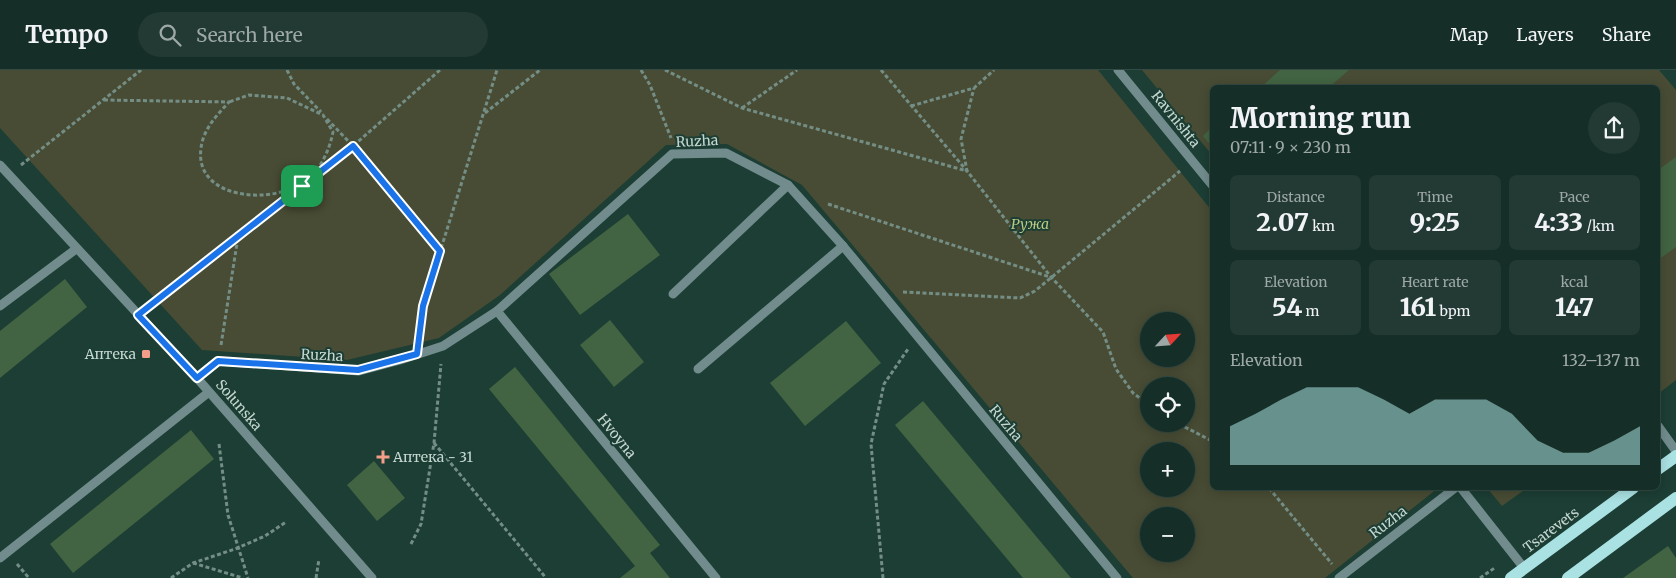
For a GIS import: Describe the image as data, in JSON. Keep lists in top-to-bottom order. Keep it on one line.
{"streets":{"main road":["Tsarevets"],"street":["Ravnishta","Ruzha","Solunska","Hvoyna"]},"crossings":[["Ruzha","Hvoyna"]],"parks":["Ружа"],"places":{"transit":["Аптека"],"health":["Аптека - 31"]},"north":"top right","page":{"header":"Tempo","search":"Search here","nav":["Map","Layers","Share"],"heading":["Morning run","07:11 · 9 × 230 m"],"stats":[["Distance","2.07 km"],["Time","9:25"],["Pace","4:33 /km"],["Elevation","54 m"],["Heart rate","161 bpm"],["kcal","147"]],"map_buttons":["+","−"],"chart":["Elevation","132–137 m"]}}
